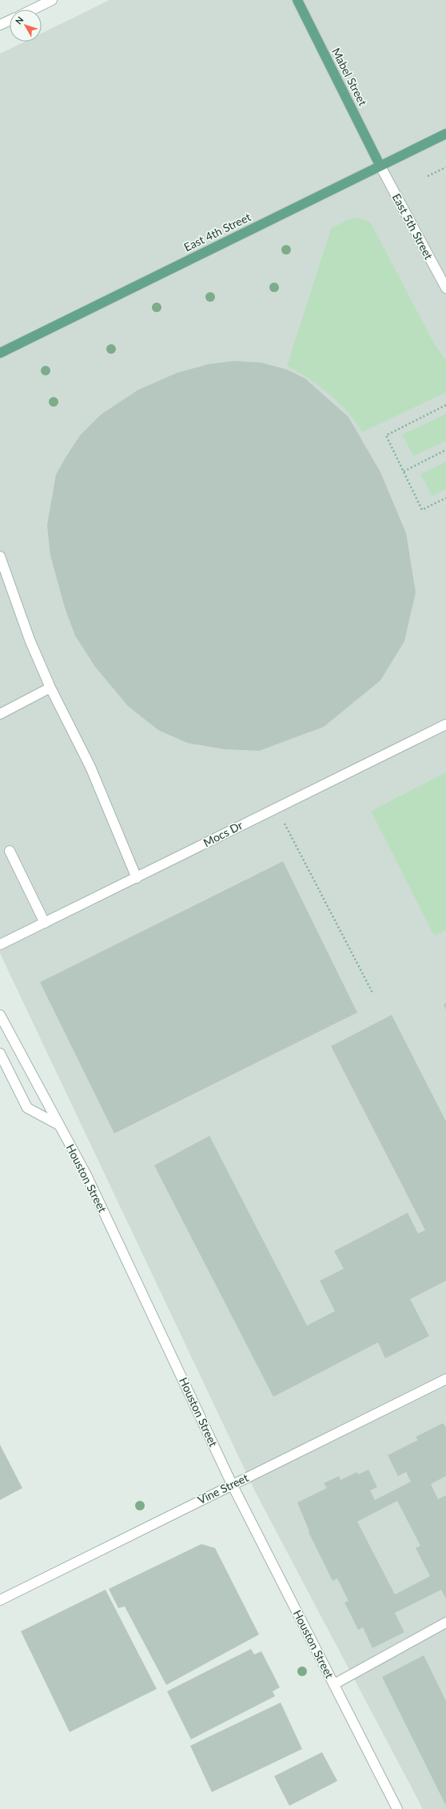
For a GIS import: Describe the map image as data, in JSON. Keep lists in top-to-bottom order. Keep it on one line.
{"streets":{"main road":["Mabel Street","East 4th Street"],"street":["East 5th Street","Mocs Dr","Houston Street","Vine Street"]},"crossings":[["Mabel Street","East 5th Street"],["Mabel Street","East 4th Street"],["East 5th Street","East 4th Street"],["Houston Street","Vine Street"]],"north":"top left"}
